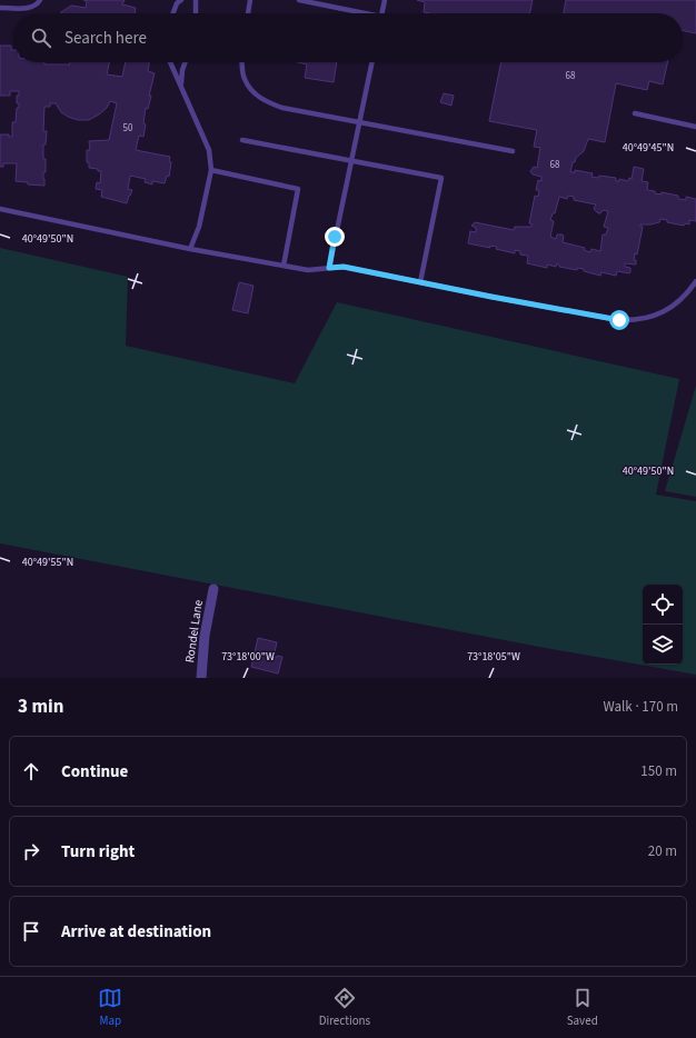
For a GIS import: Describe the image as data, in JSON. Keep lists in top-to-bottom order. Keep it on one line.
{"streets":{"street":["Rondel Lane"]},"house_numbers":["68","50","68"],"page":{"search":"Search here","heading":["3 min","Walk · 170 m"],"list":[["Continue","150 m"],["Turn right","20 m"],"Arrive at destination"],"nav":["Map","Directions","Saved"]},"coordinates":["40°49'45\"N","40°49'50\"N","40°49'55\"N","73°18'00\"W","73°18'05\"W"]}
